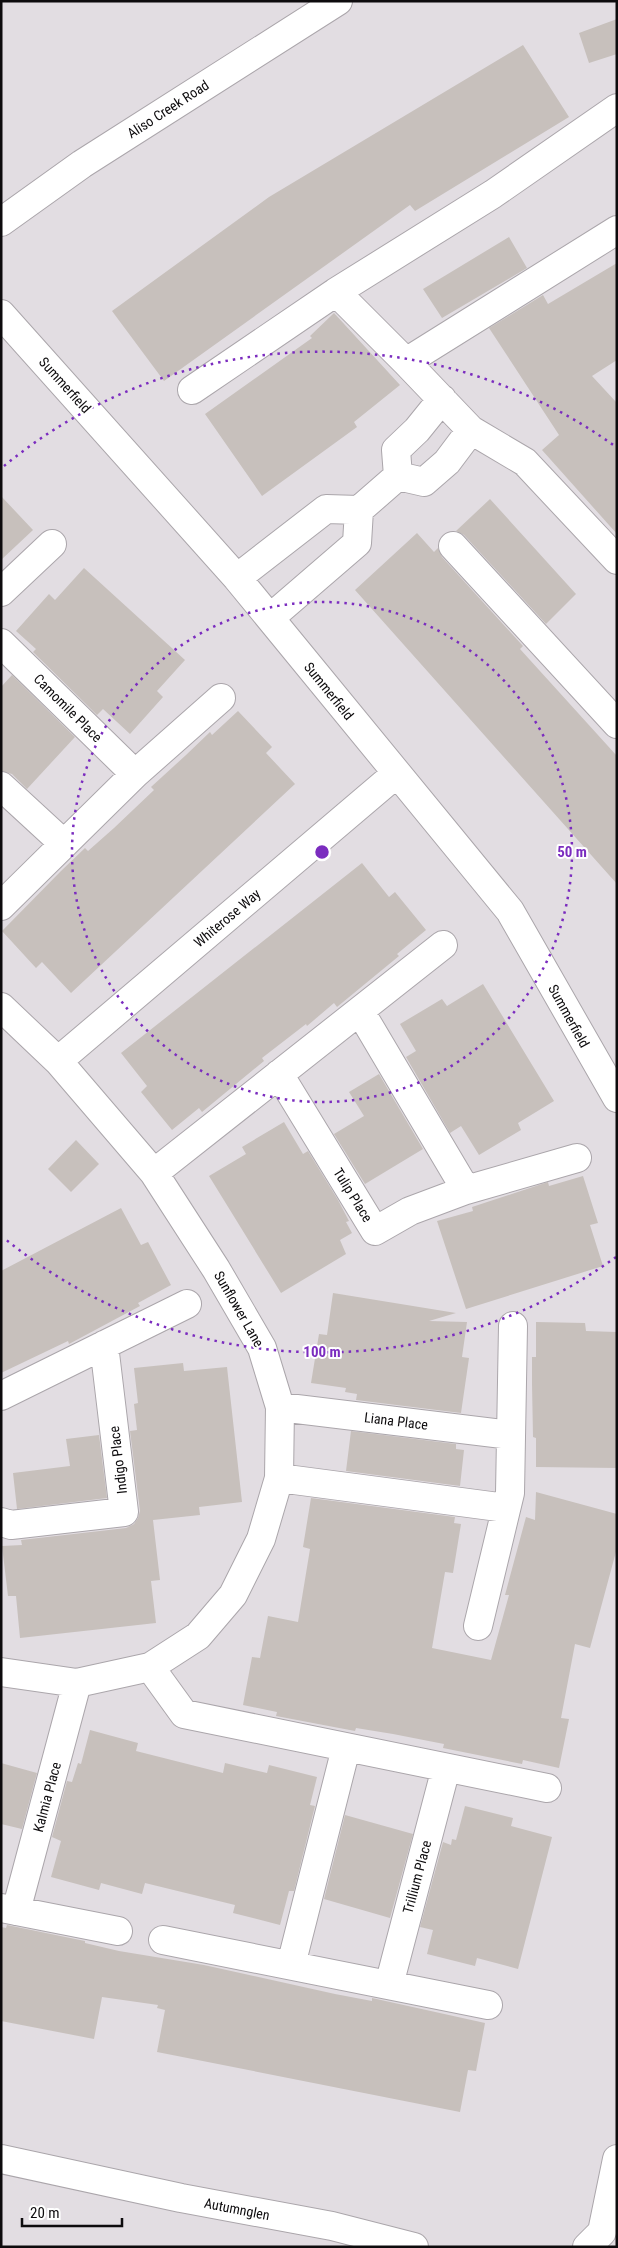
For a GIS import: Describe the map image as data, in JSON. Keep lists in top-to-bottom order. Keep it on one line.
{"streets":{"street":["Aliso Creek Road","Summerfield","Camomile Place","Whiterose Way","Tulip Place","Sunflower Lane","Liana Place","Indigo Place","Kalmia Place","Trillium Place","Autumnglen"]},"crossings":[["Summerfield","Whiterose Way"],["Whiterose Way","Sunflower Lane"],["Sunflower Lane","Liana Place"],["Sunflower Lane","Kalmia Place"]],"scale_bar":"20 m","rings":["50 m","100 m"]}
